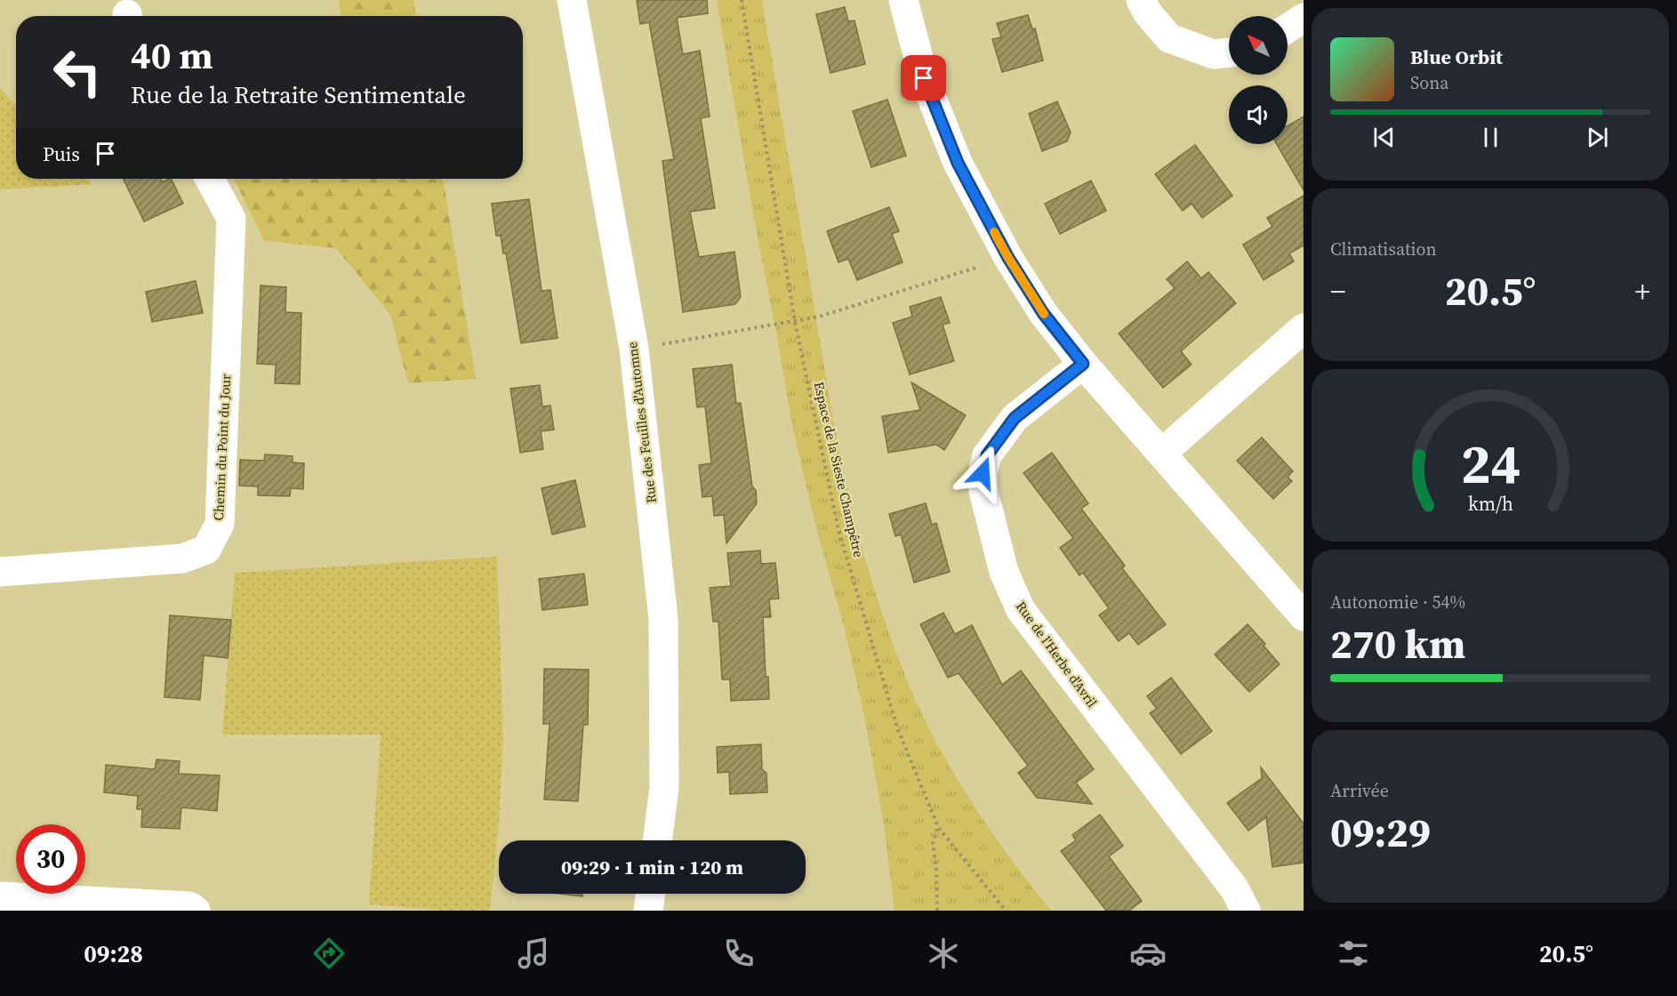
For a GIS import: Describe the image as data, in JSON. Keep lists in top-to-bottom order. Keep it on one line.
{"streets":{"street":["Rue des Feuilles d'Automne","Chemin du Point du Jour","Rue de l'Herbe d'Avril"],"path":["Espace de la Sieste Champêtre"]},"north":"top left","page":{"turn":["40 m","Rue de la Retraite Sentimentale"],"song":["Blue Orbit","Sona"],"then":"Puis","tile":["Climatisation",["Autonomie · 54%","270 km"],["Arrivée","09:29"]],"heat":["−","20.5°","+"],"limit":"30","trip":"09:29 · 1 min · 120 m","tabs":["09:28","20.5°"],"gauge":["24","km/h"]}}
